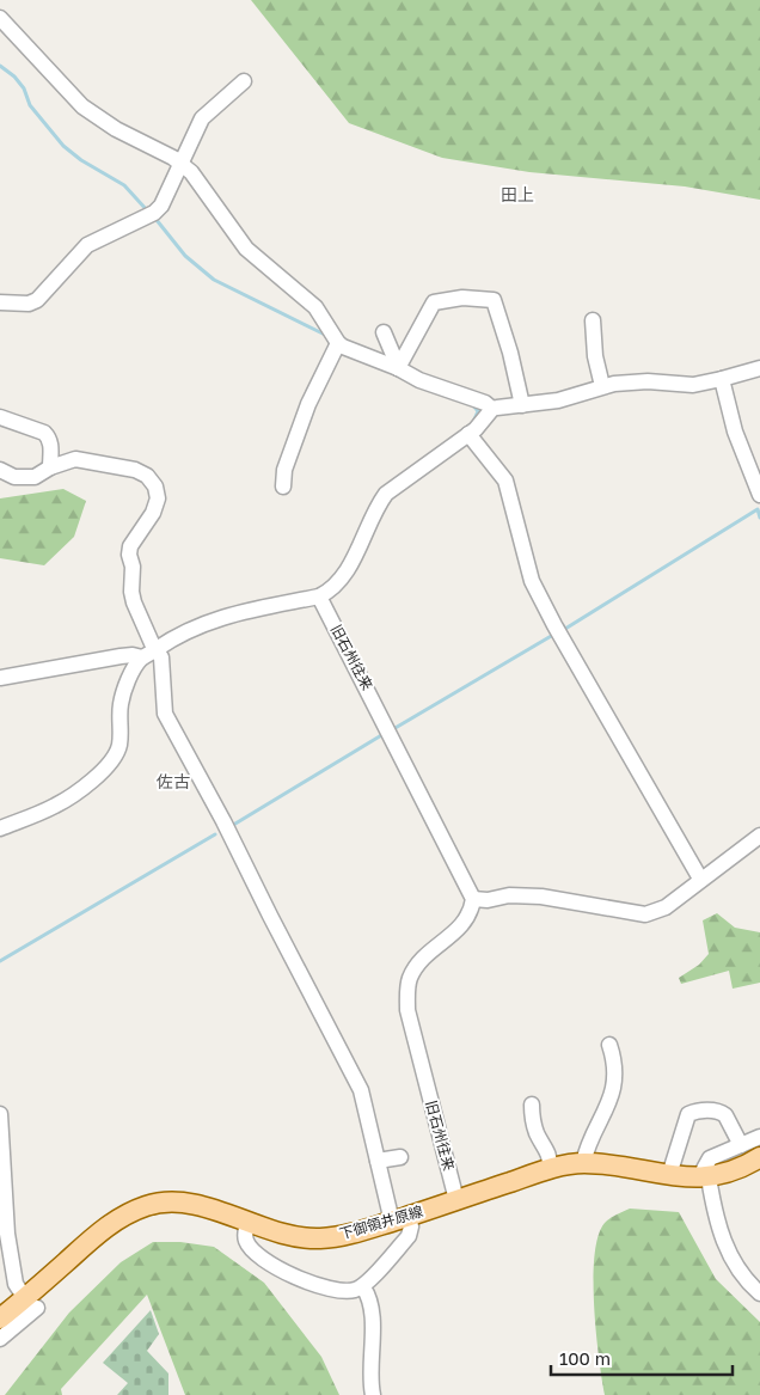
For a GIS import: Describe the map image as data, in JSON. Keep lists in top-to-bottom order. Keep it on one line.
{"streets":{"main road":["下御領井原線"],"street":["旧石州往来"]},"crossings":[["旧石州往来","下御領井原線"]],"districts":["田上","佐古"],"scale_bar":"100 m"}
